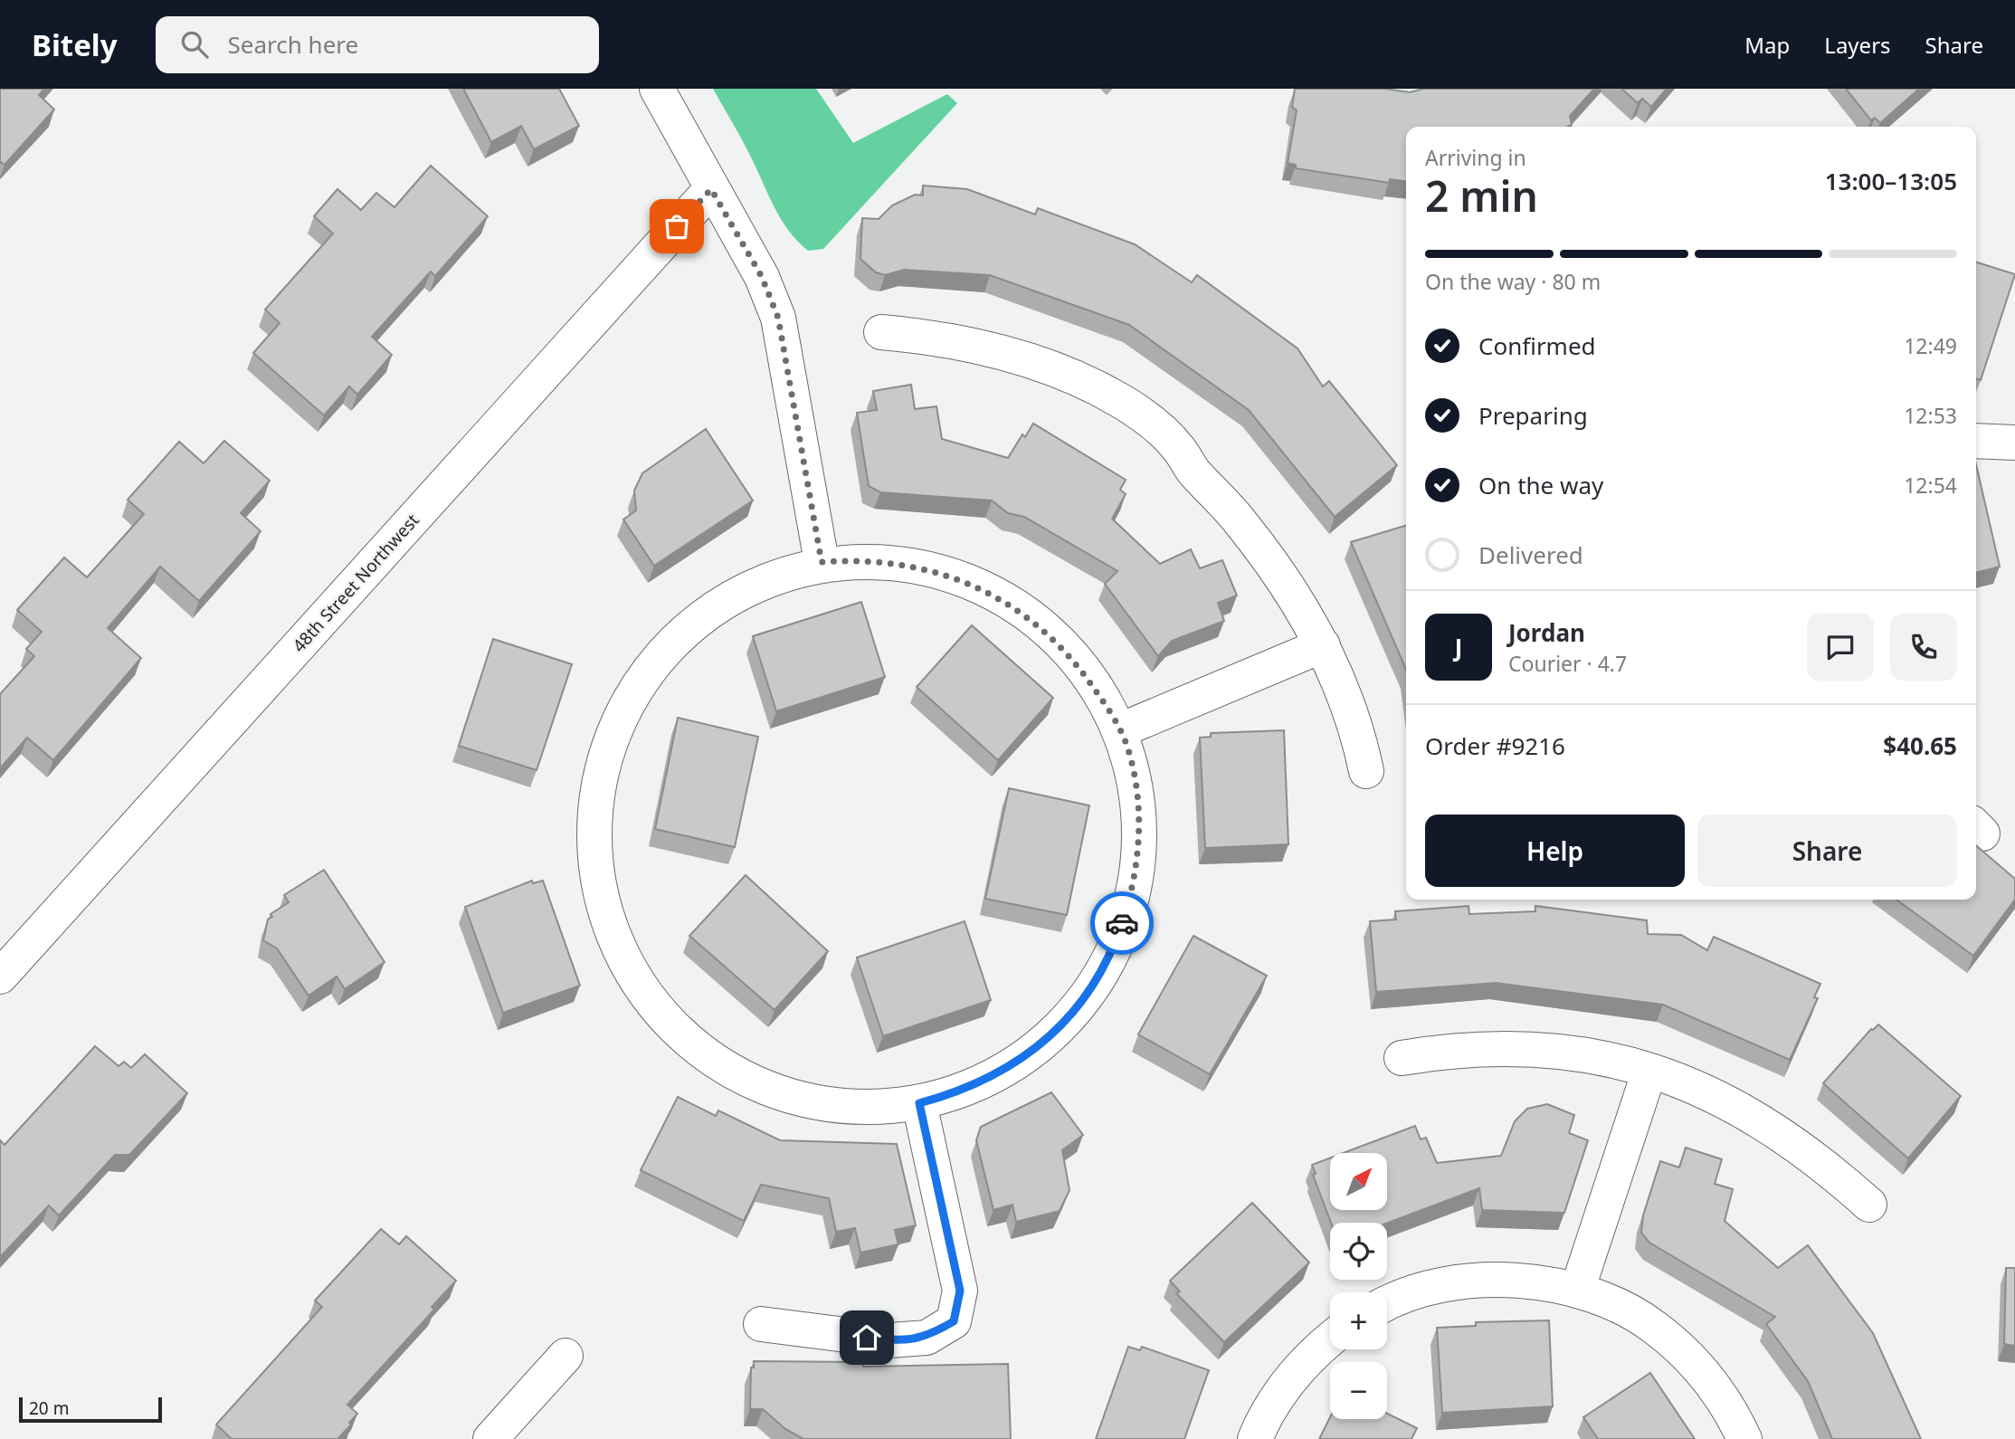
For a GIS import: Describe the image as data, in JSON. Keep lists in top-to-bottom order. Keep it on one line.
{"streets":{"street":["48th Street Northwest"]},"scale_bar":"20 m","north":"top right","page":{"header":"Bitely","search":"Search here","nav":["Map","Layers","Share"],"heading":["2 min","Arriving in","13:00–13:05"],"panel":["Jordan","Courier · 4.7","Order #9216","$40.65"],"bar":"On the way · 80 m","list":[["Confirmed","12:49"],["Preparing","12:53"],["On the way","12:54"],"Delivered"],"round":"J","buttons":["Help","Share"],"map_buttons":["+","−"],"scale":"20 m"}}
